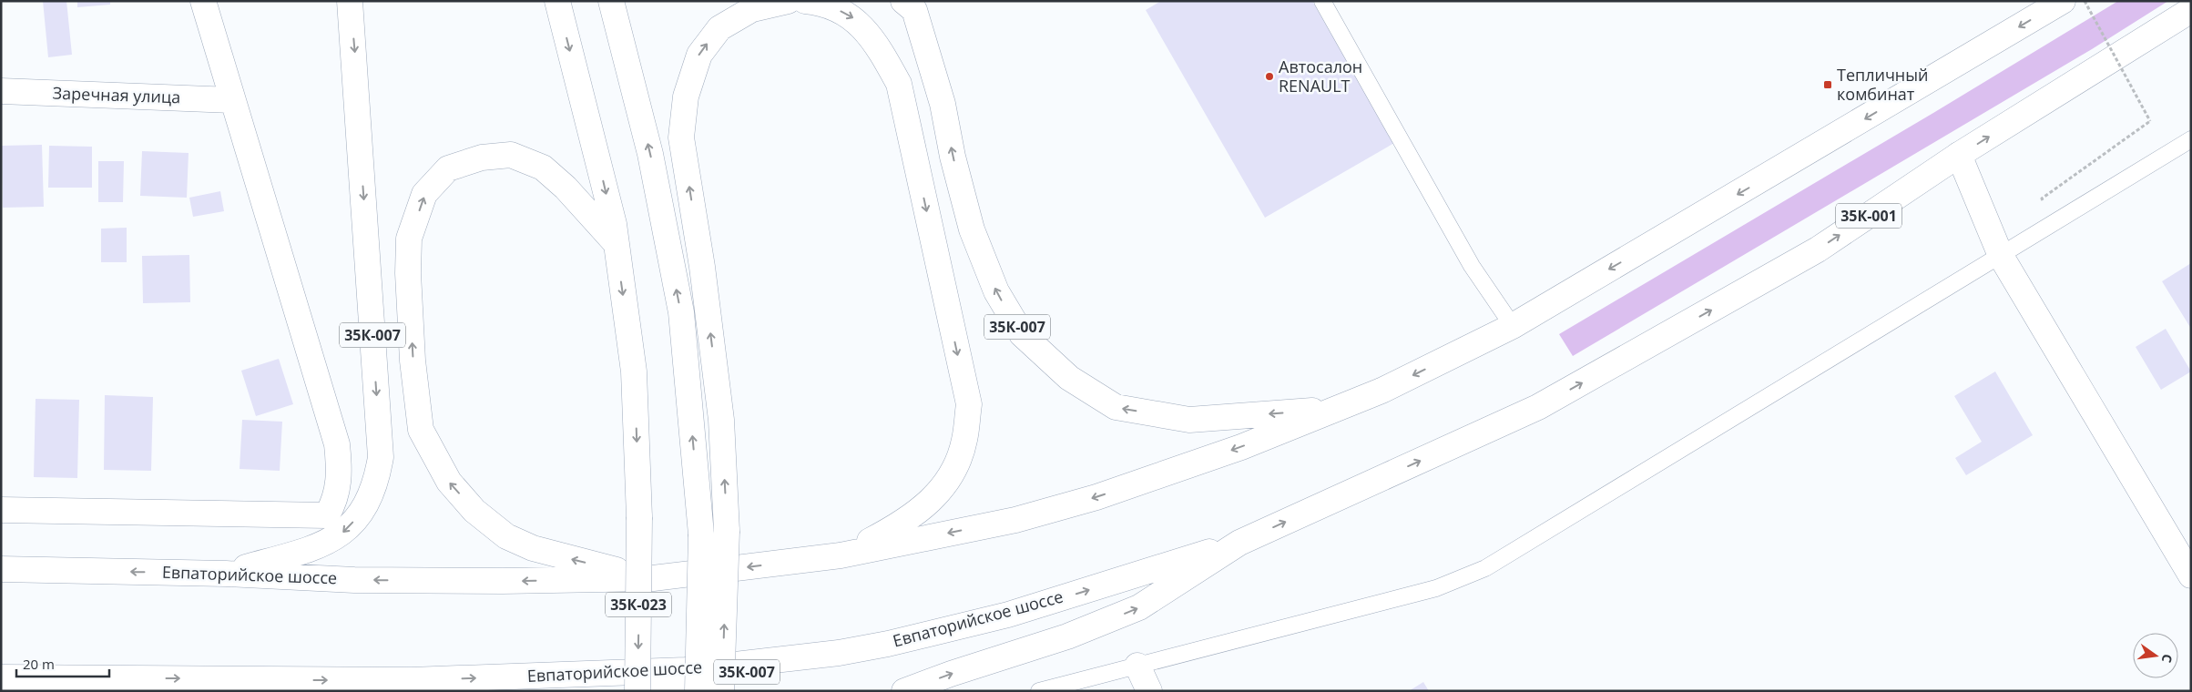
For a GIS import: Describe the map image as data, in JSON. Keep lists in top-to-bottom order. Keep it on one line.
{"streets":{"main road":["Заречная улица","35К-001","35К-007","Евпаторийское шоссе","35К-023"]},"crossings":[["35К-001","Евпаторийское шоссе"],["35К-007","Евпаторийское шоссе"]],"places":{"other":["Aвтосалон RENAULT"],"transit":["Тепличный комбинат"]},"scale_bar":"20 m","north":"right"}
